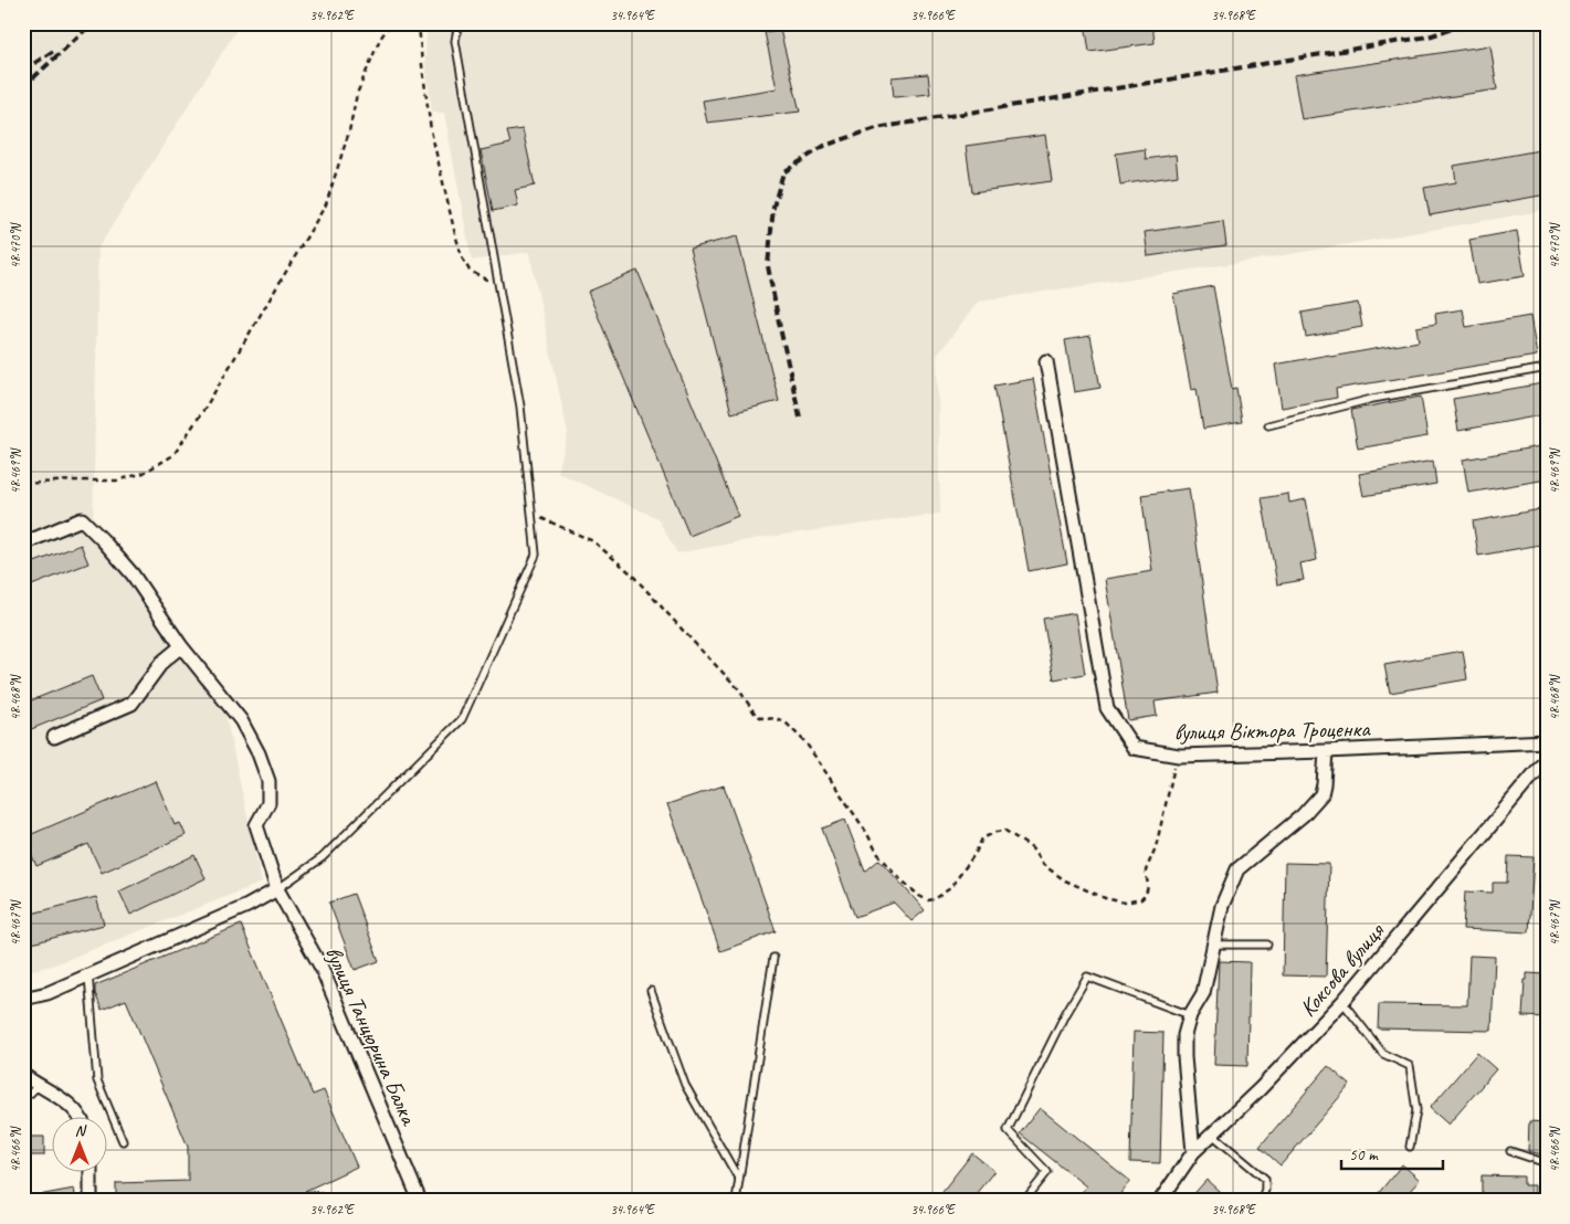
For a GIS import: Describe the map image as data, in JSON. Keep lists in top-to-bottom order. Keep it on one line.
{"streets":{"street":["вулиця Віктора Троценка","Коксова вулиця","вулиця Танцюрина Балка"]},"scale_bar":"50 m","north":"top","coordinates":["34.962°E","34.964°E","34.966°E","34.968°E","48.470°N","48.469°N","48.468°N","48.467°N","48.466°N"]}
